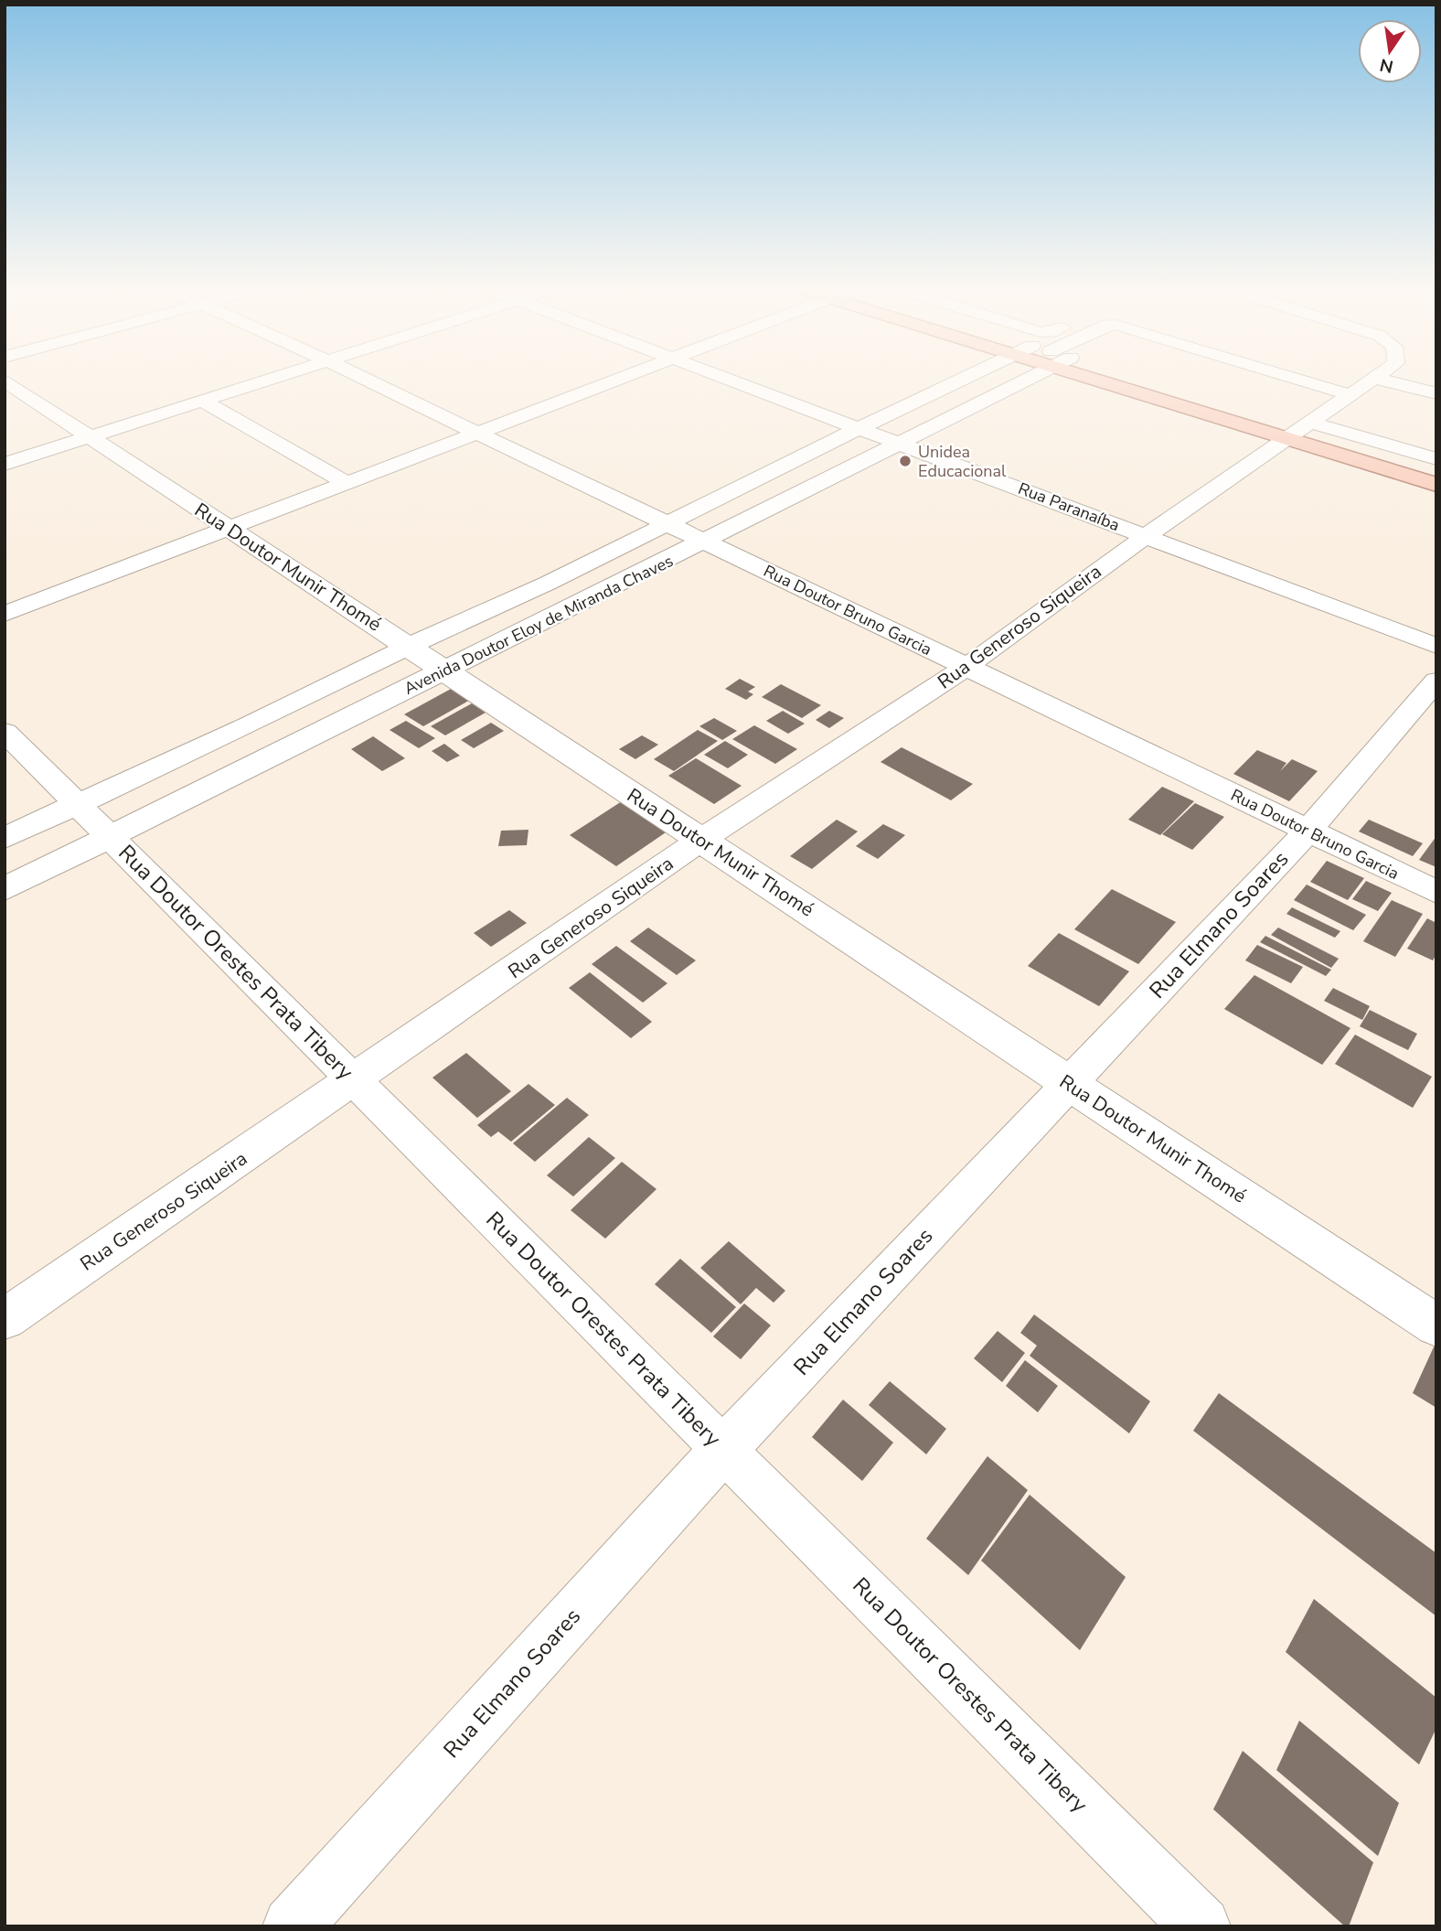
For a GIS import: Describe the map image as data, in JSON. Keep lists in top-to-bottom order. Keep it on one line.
{"streets":{"street":["Rua Paranaíba","Rua Doutor Munir Thomé","Rua Doutor Bruno Garcia","Avenida Doutor Eloy de Miranda Chaves","Rua Generoso Siqueira","Rua Elmano Soares","Rua Doutor Orestes Prata Tibery"]},"crossings":[["Rua Paranaíba","Avenida Doutor Eloy de Miranda Chaves"],["Rua Paranaíba","Rua Generoso Siqueira"],["Rua Doutor Munir Thomé","Avenida Doutor Eloy de Miranda Chaves"],["Rua Doutor Munir Thomé","Rua Generoso Siqueira"],["Rua Doutor Munir Thomé","Rua Elmano Soares"],["Rua Doutor Bruno Garcia","Avenida Doutor Eloy de Miranda Chaves"],["Rua Doutor Bruno Garcia","Rua Generoso Siqueira"],["Rua Doutor Bruno Garcia","Rua Elmano Soares"],["Avenida Doutor Eloy de Miranda Chaves","Rua Doutor Orestes Prata Tibery"],["Rua Generoso Siqueira","Rua Doutor Orestes Prata Tibery"],["Rua Elmano Soares","Rua Doutor Orestes Prata Tibery"]],"places":["Unidea Educacional"],"north":"bottom"}
